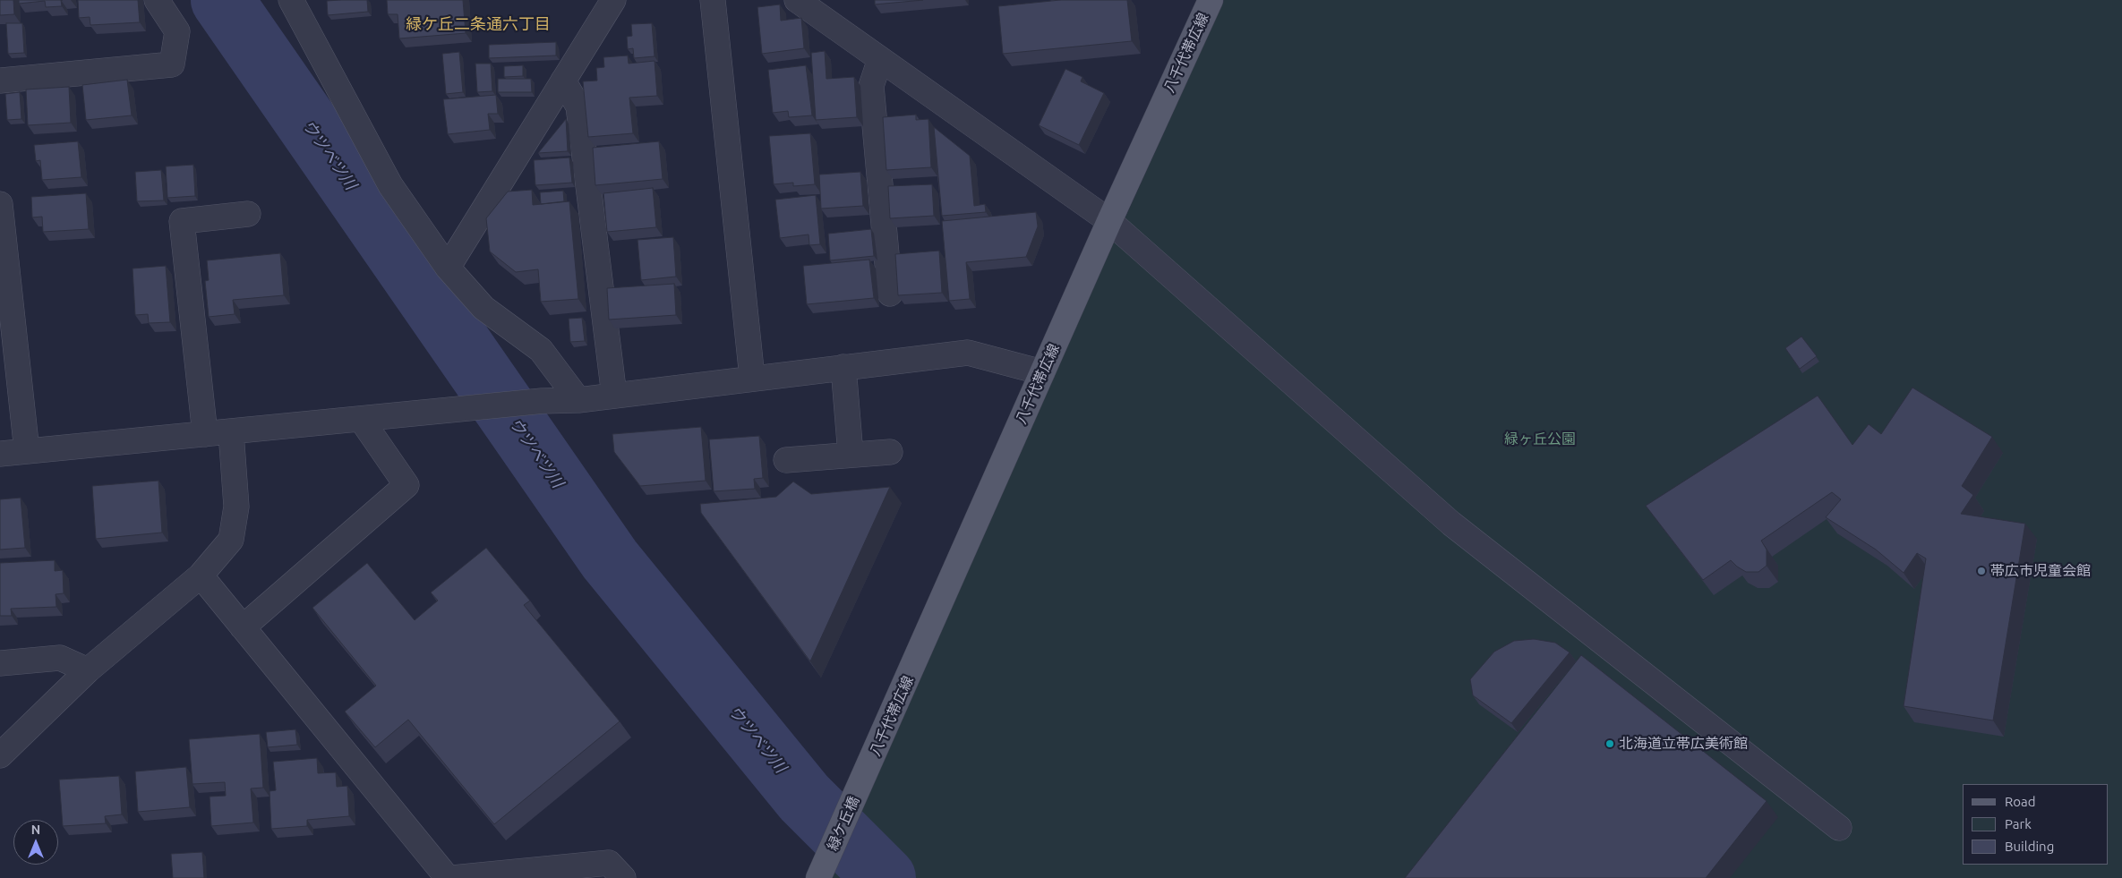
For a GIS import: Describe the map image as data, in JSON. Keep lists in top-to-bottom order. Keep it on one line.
{"streets":{"main road":["八千代帯広線","緑ケ丘橋"]},"crossings":[["八千代帯広線","緑ケ丘橋"]],"districts":["緑ケ丘二条通六丁目"],"water":["ウツベツ川"],"parks":["緑ヶ丘公園"],"places":["帯広市児童会館","北海道立帯広美術館"],"legend":["Road","Park","Building"],"north":"top"}
